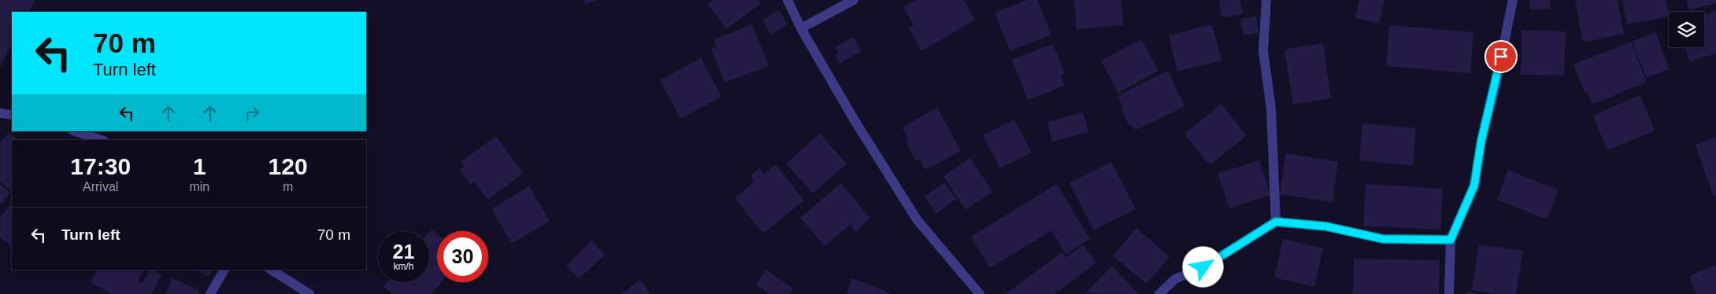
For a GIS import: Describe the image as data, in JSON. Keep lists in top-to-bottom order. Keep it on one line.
{"page":{"turn":["70 m","Turn left"],"eta":["17:30","Arrival","1","min","120","m"],"list":[{"name":"Turn left","value":"70 m"}],"speed":"21 km/h","limit":"30"}}
